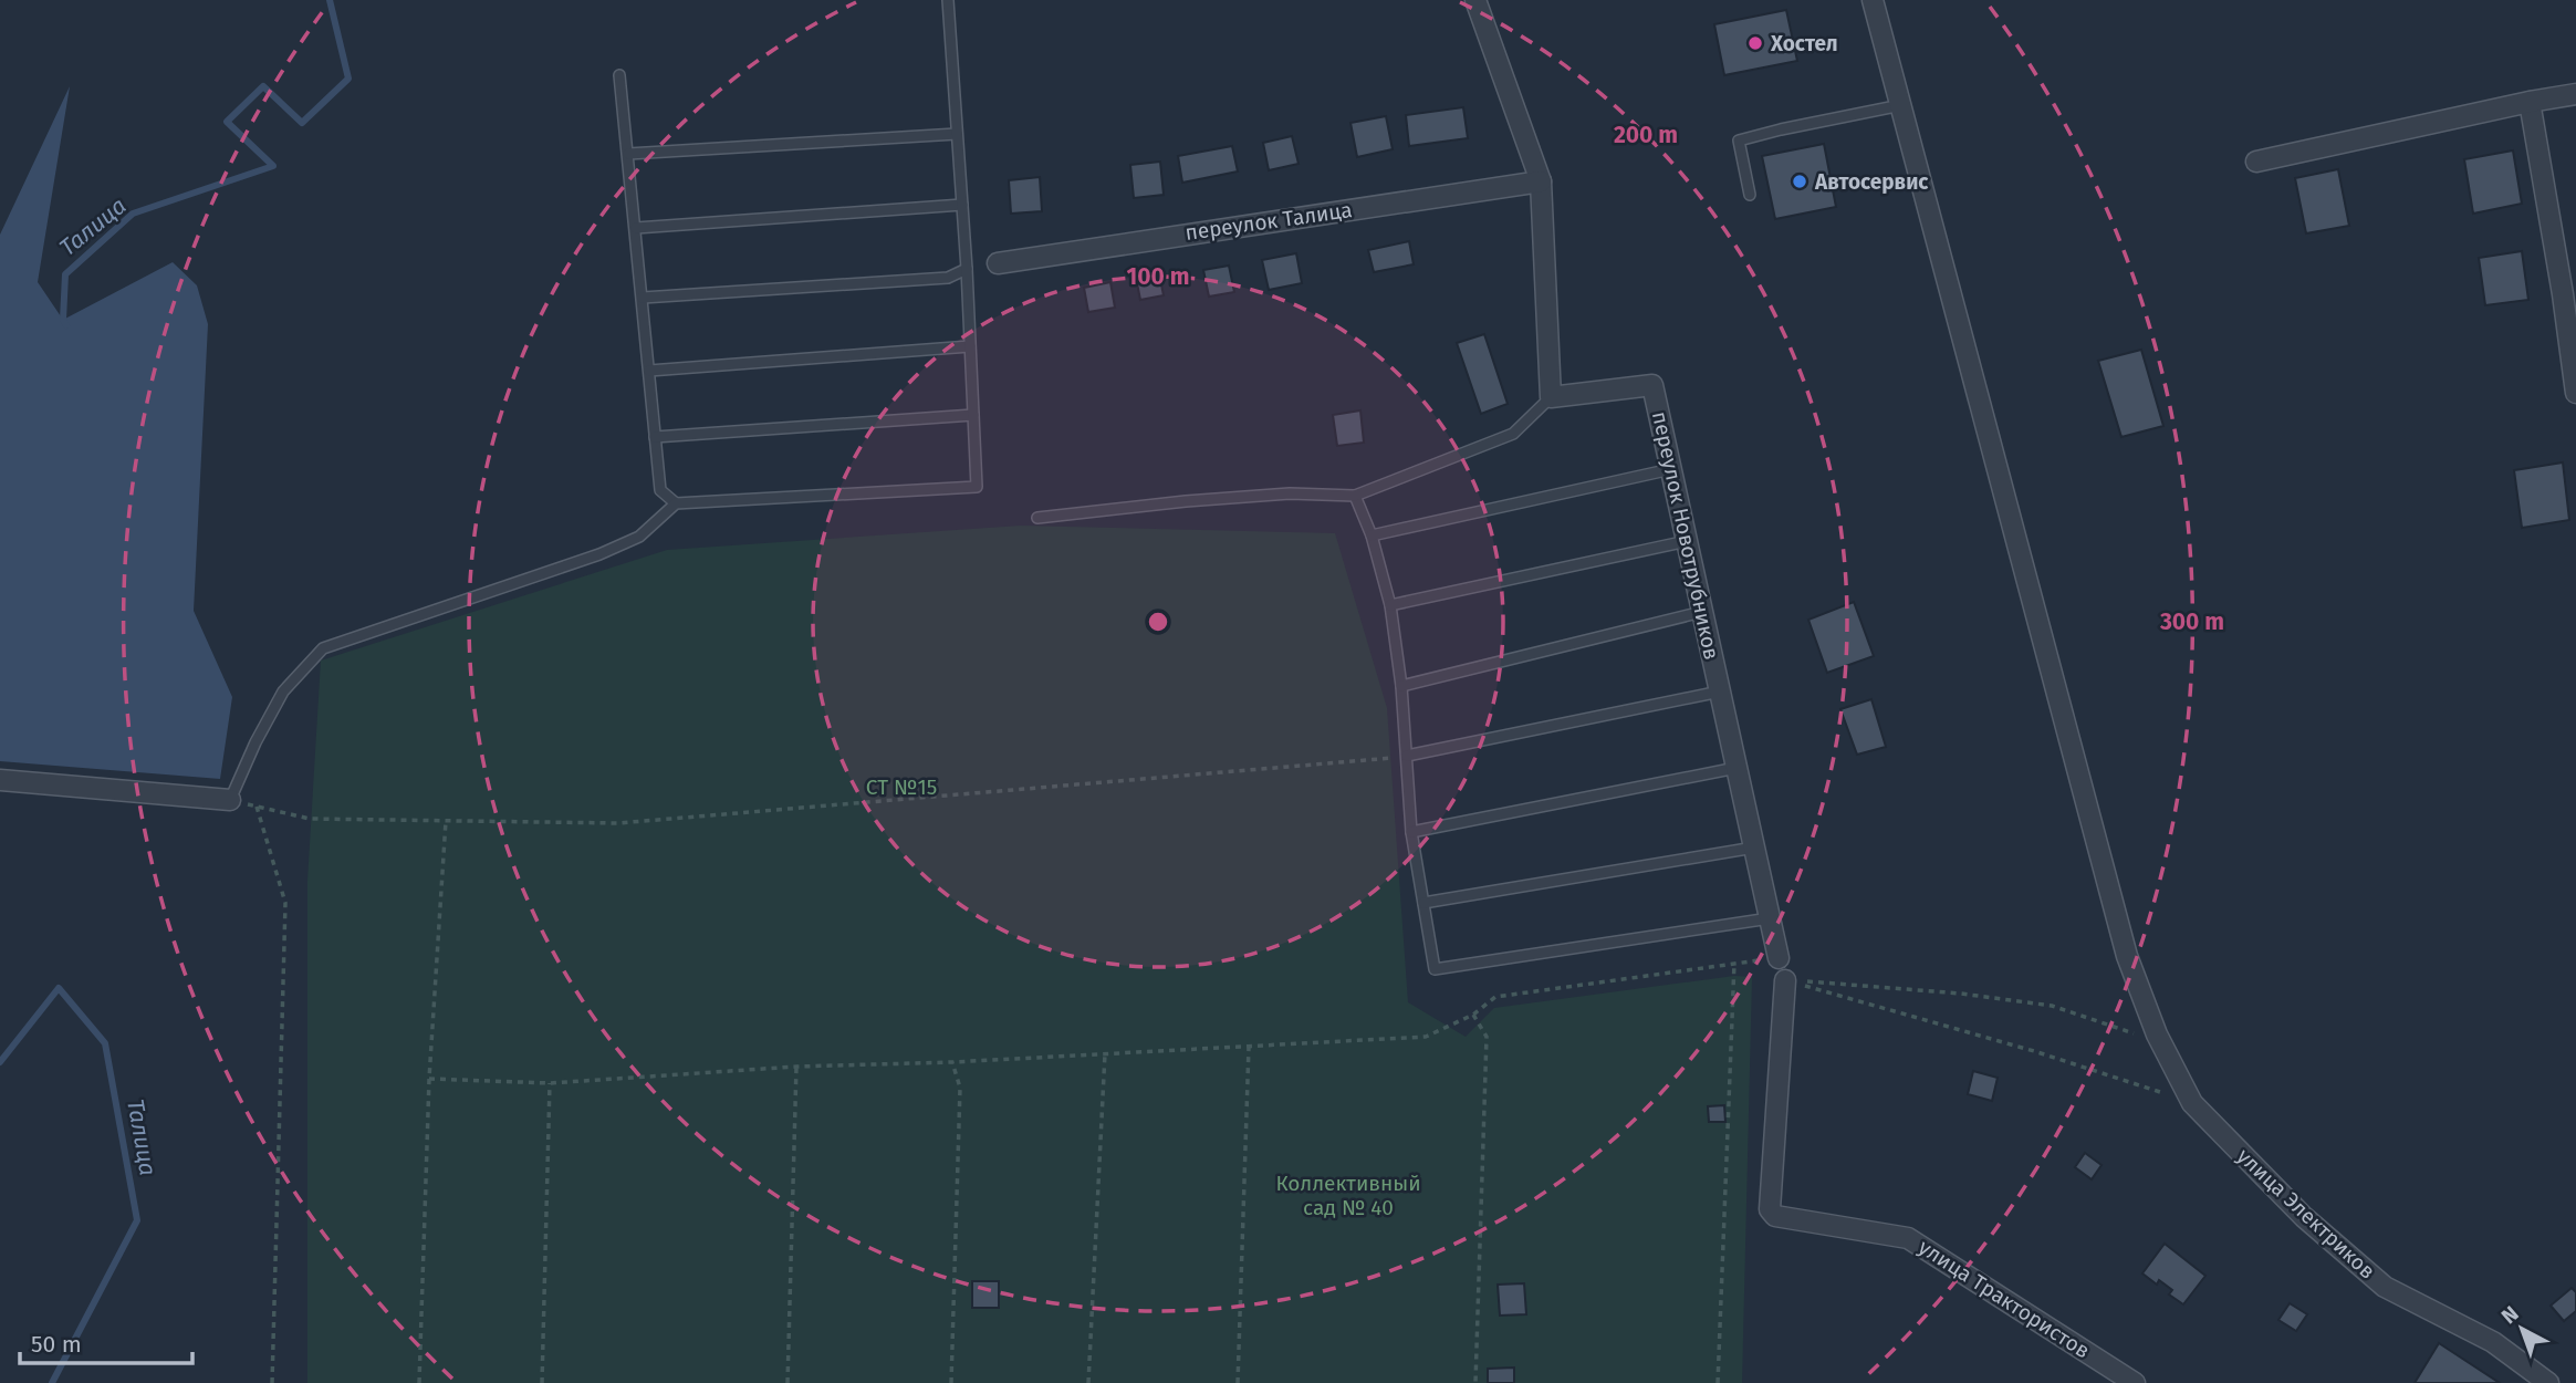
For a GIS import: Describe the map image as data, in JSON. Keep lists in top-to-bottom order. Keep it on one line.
{"streets":{"street":["переулок Талица","переулок Новотрубников","улица Электриков","улица Трактористов"]},"water":["Талица"],"parks":["СТ №15","Коллективный сад № 40"],"places":["Хостел","Автосервис"],"scale_bar":"50 m","north":"top left","rings":["200 m","100 m","300 m"]}
